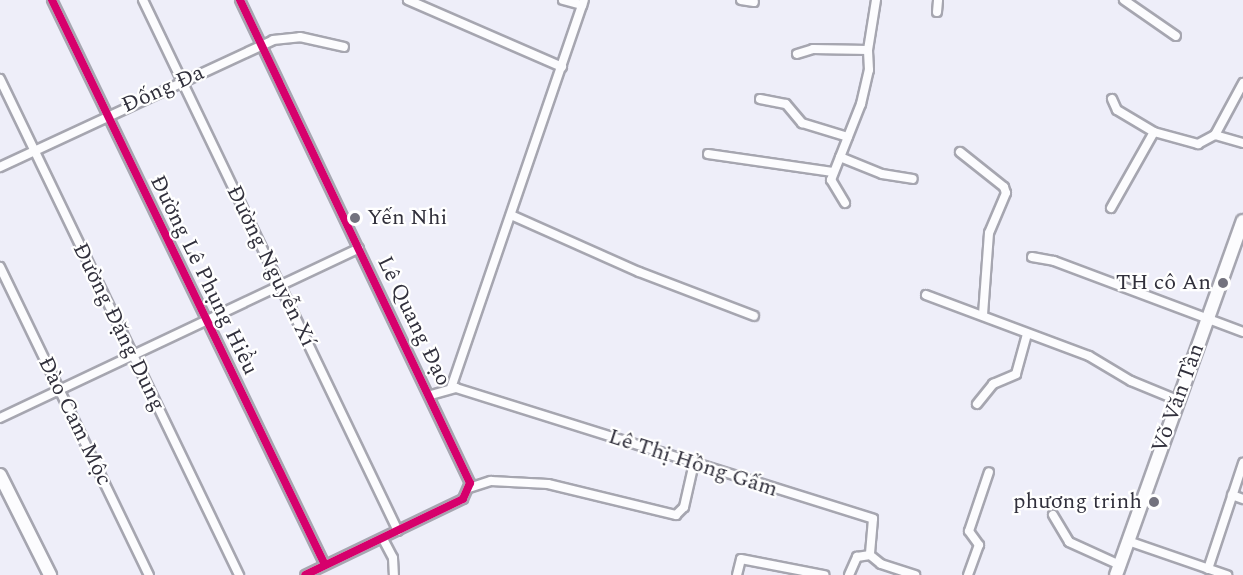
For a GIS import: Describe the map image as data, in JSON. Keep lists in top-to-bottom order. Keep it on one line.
{"streets":{"street":["Đống Đa","Đường Nguyễn Xí","Đường Lê Phụng Hiểu","Lê Quang Đạo","Đường Đặng Dung","Võ Văn Tần","Đào Cam Mộc","Lê Thị Hồng Gấm"]},"crossings":[["Đống Đa","Đường Nguyễn Xí"],["Đống Đa","Đường Lê Phụng Hiểu"],["Đống Đa","Lê Quang Đạo"],["Đống Đa","Đường Đặng Dung"]],"places":["Yến Nhi","TH cô An","phương trinh"]}
